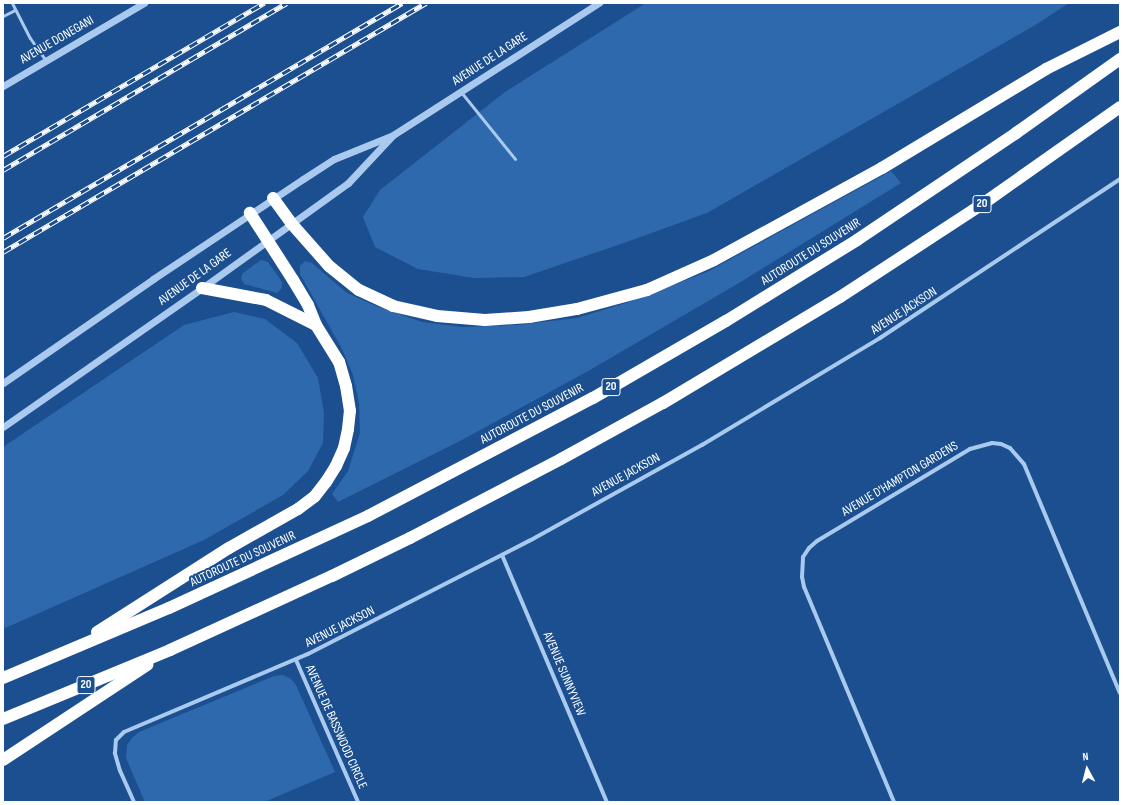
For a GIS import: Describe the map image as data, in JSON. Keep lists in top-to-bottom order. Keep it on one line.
{"streets":{"highway":["20","AUTOROUTE DU SOUVENIR"],"street":["AVENUE DONEGANI","AVENUE DE LA GARE","AVENUE JACKSON","AVENUE D'HAMPTON GARDENS","AVENUE SUNNYVIEW","AVENUE DE BASSWOOD CIRCLE"]},"crossings":[["AVENUE JACKSON","AVENUE SUNNYVIEW"],["AVENUE JACKSON","AVENUE DE BASSWOOD CIRCLE"]],"north":"top"}
